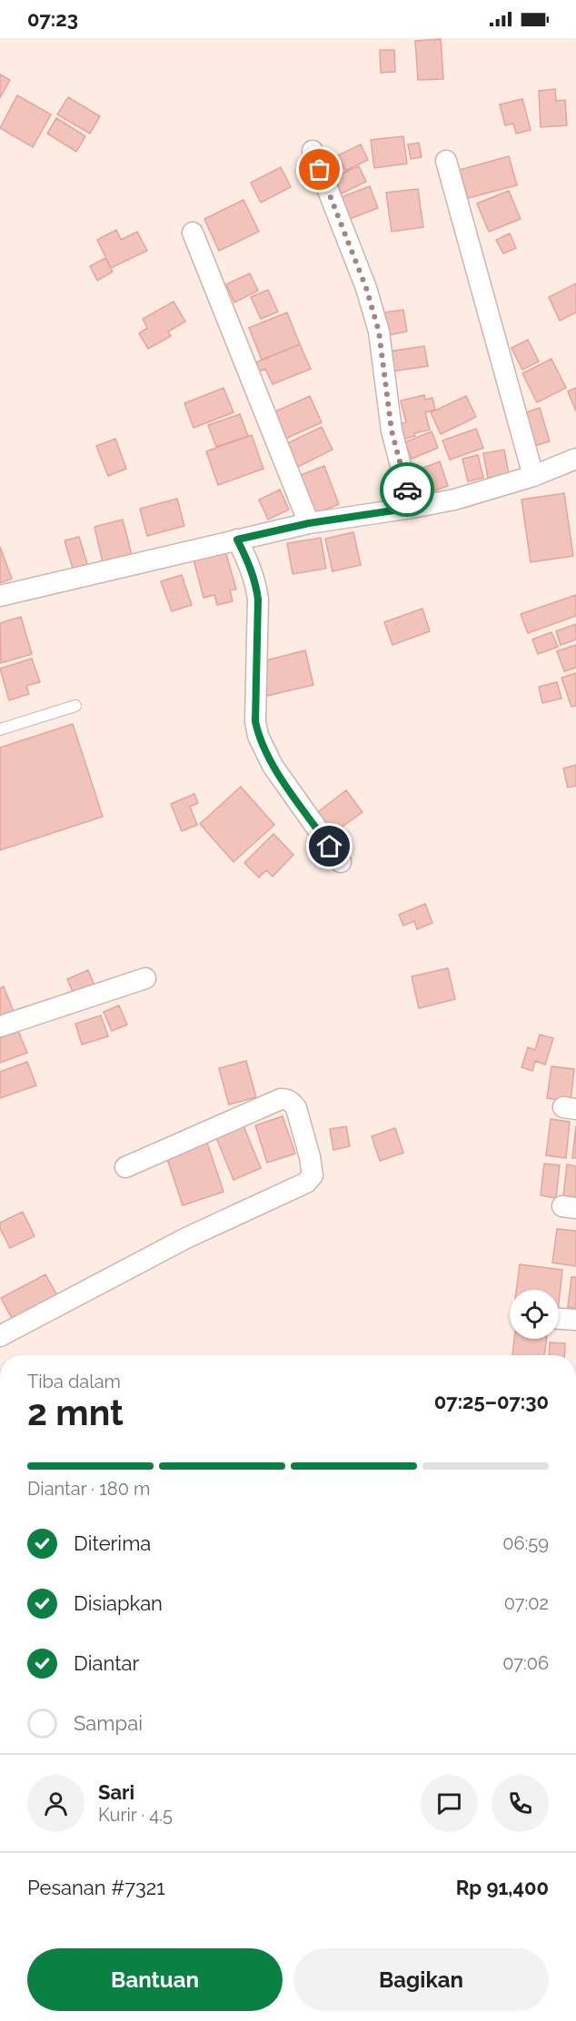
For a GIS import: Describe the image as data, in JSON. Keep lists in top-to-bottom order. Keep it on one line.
{"page":{"status":"07:23","heading":["2 mnt","Tiba dalam","07:25–07:30"],"panel":["Sari","Kurir · 4.5","Pesanan #7321","Rp 91,400"],"bar":"Diantar · 180 m","list":[["Diterima","06:59"],["Disiapkan","07:02"],["Diantar","07:06"],"Sampai"],"buttons":["Bantuan","Bagikan"]}}
